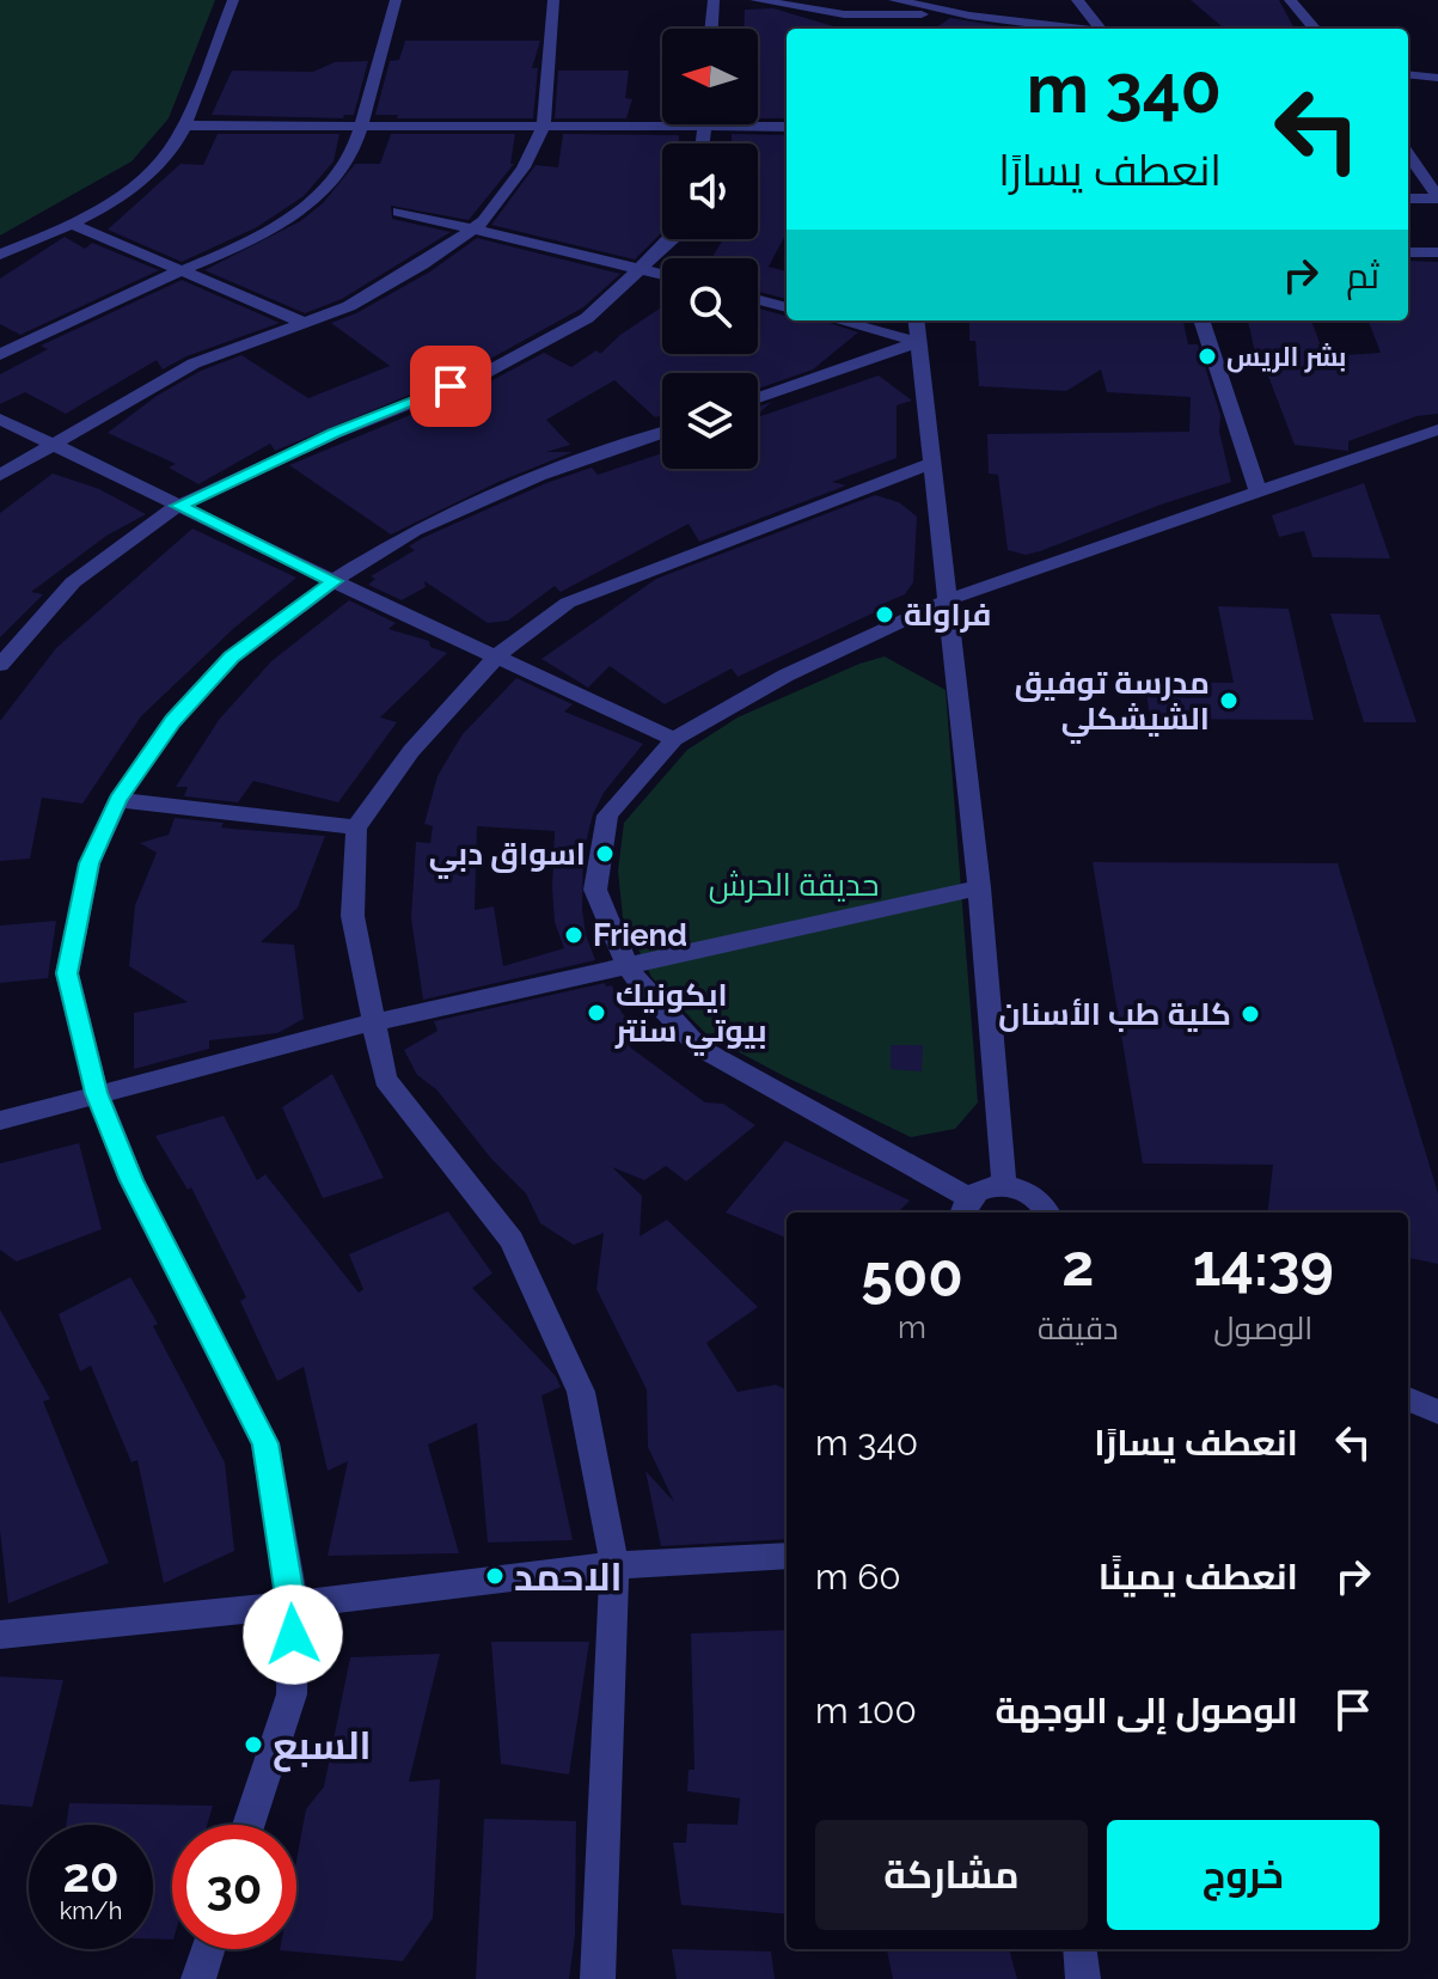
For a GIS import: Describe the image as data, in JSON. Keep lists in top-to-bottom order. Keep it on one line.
{"parks":["حديقة الحرش"],"places":["بشر الريس","فراولة","مدرسة توفيق الشيشكلي","اسواق دبي","Friend","ايكونيك بيوتي سنتر","كلية طب الأسنان","الاحمد","السبع"],"north":"left","page":{"turn":["340 m","انعطف يسارًا"],"then":"ثم","eta":["14:39","الوصول","2","دقيقة","500","m"],"list":[{"name":"انعطف يسارًا","value":"340 m"},{"name":"انعطف يمينًا","value":"60 m"},{"name":"الوصول إلى الوجهة","value":"100 m"}],"buttons":["خروج","مشاركة"],"speed":"20 km/h","limit":"30"}}
